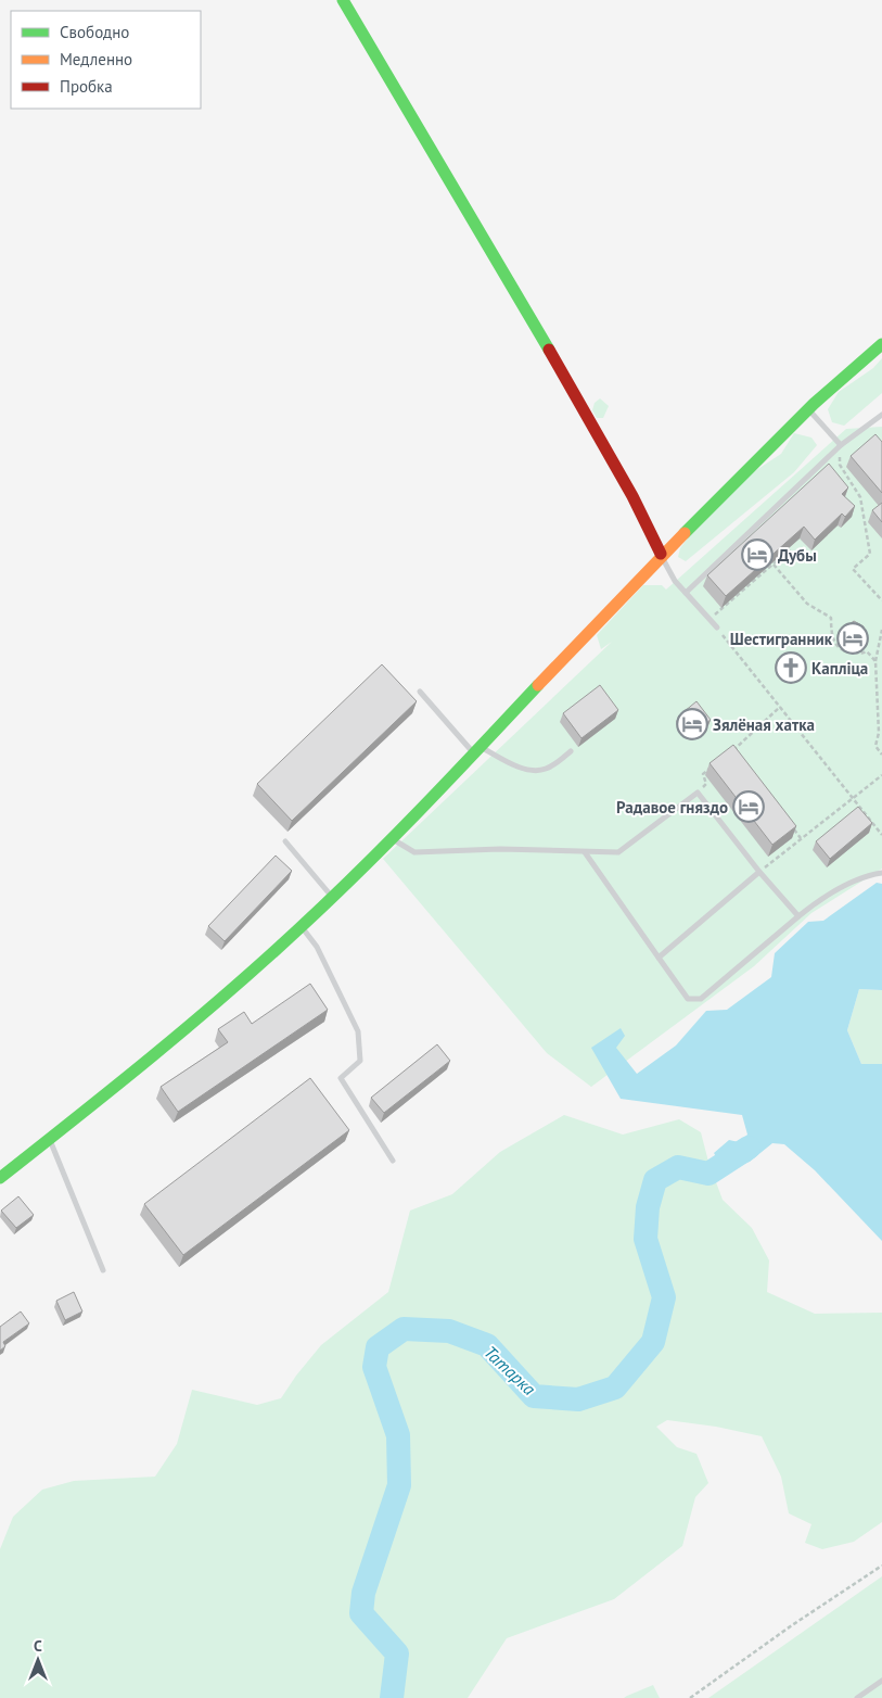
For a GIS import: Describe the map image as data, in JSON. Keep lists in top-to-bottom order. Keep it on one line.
{"water":["Татарка"],"places":{"hotel":["Дубы","Шестигранник","Зялёная хатка","Радавое гняздо"],"church":["Капліца"]},"legend":["Свободно","Медленно","Пробка"],"north":"top"}
